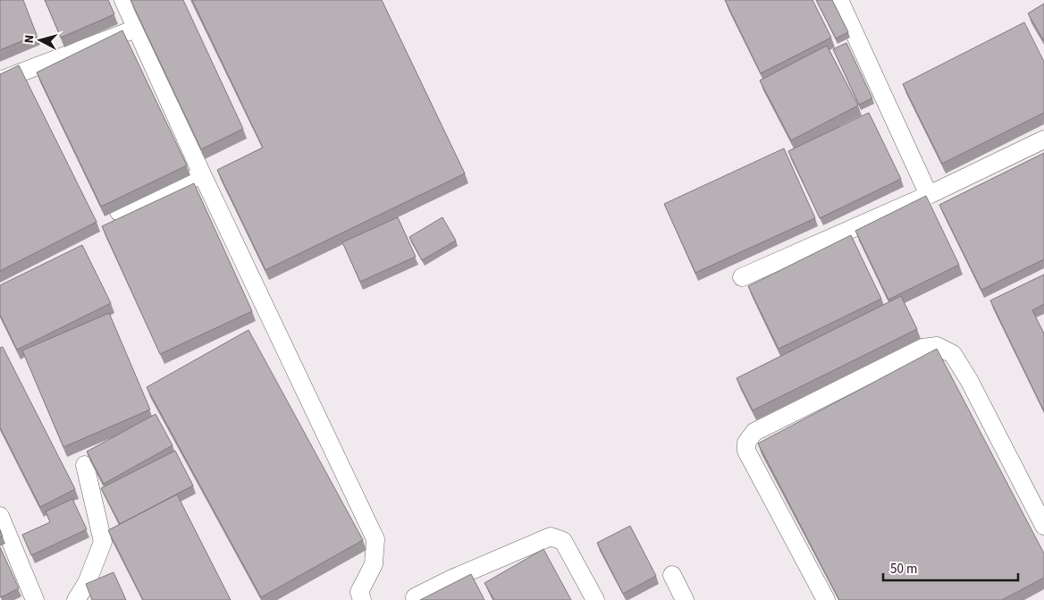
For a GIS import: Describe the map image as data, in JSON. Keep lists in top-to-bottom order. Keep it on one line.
{"scale_bar":"50 m","north":"left"}
